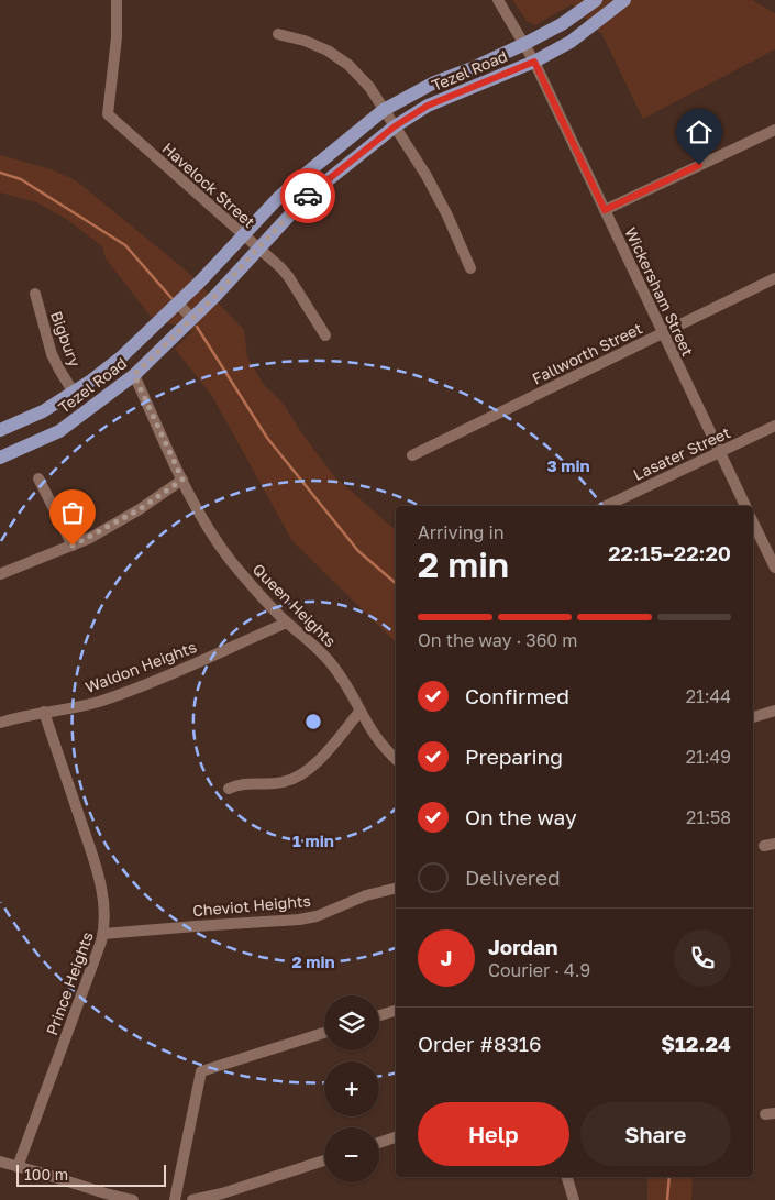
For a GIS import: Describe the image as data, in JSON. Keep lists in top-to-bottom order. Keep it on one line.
{"streets":{"main road":["Tezel Road"],"street":["Havelock Street","Wickersham Street","Bigbury","Fallworth Street","Lasater Street","Queen Heights","Waldon Heights","Cheviot Heights","Prince Heights"]},"crossings":[["Tezel Road","Havelock Street"],["Tezel Road","Wickersham Street"],["Tezel Road","Bigbury"],["Tezel Road","Queen Heights"],["Wickersham Street","Fallworth Street"],["Wickersham Street","Lasater Street"],["Queen Heights","Waldon Heights"],["Waldon Heights","Prince Heights"],["Cheviot Heights","Prince Heights"]],"scale_bar":"100 m","page":{"heading":["2 min","Arriving in","22:15–22:20"],"panel":["Jordan","Courier · 4.9","Order #8316","$12.24"],"bar":"On the way · 360 m","list":[["Confirmed","21:44"],["Preparing","21:49"],["On the way","21:58"],"Delivered"],"round":"J","map_buttons":["+","−"],"buttons":["Help","Share"],"scale":"100 m"},"rings":["3 min","1 min","2 min"]}
